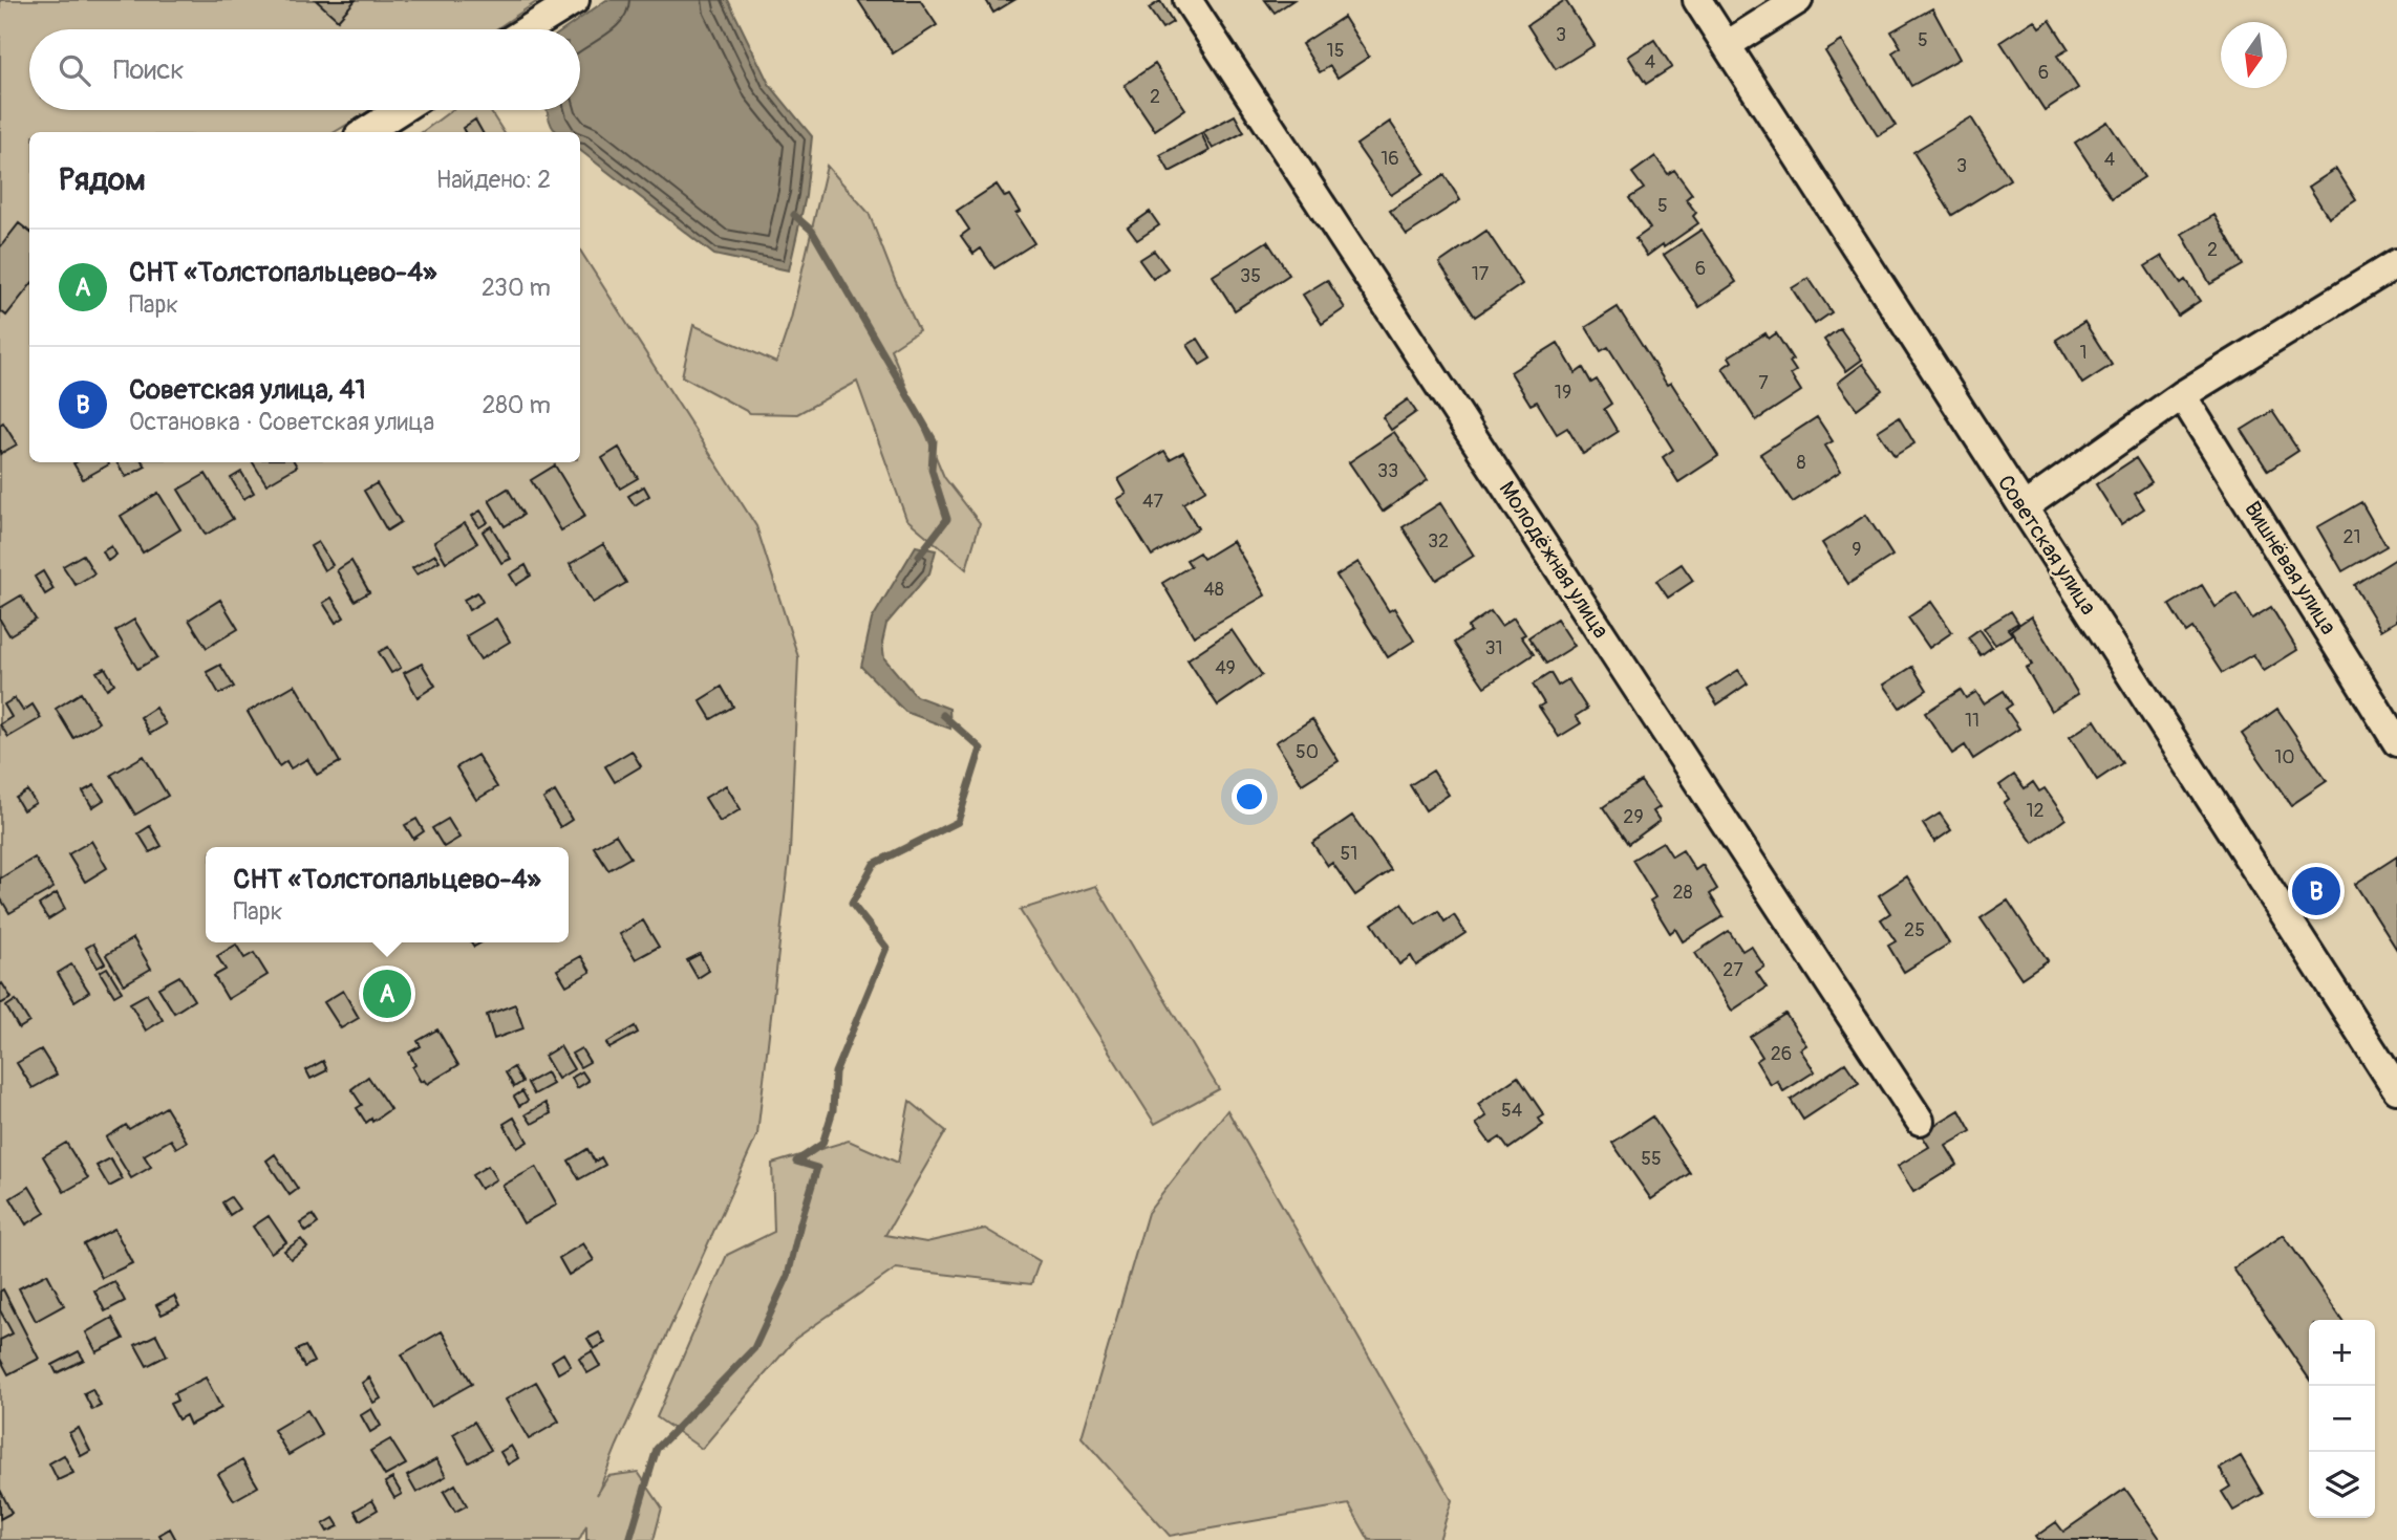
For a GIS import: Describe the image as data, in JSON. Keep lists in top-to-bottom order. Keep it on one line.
{"streets":{"street":["Советская улица","Молодёжная улица","Вишнёвая улица"]},"house_numbers":["3","5","15","4","6","2","16","4","3","5","2","6","17","35","1","7","19","8","33","47","21","32","9","48","31","49","11","50","10","12","29","51","28","25","27","26","54","55"],"north":"bottom","page":{"search":"Поиск","heading":["Рядом","Найдено: 2"],"list":[{"mark":"A","name":"СНТ «Толстопальцево-4»","note":"Парк","value":"230 m"},{"mark":"B","name":"Советская улица, 41","note":"Остановка · Советская улица","value":"280 m"}],"popup":["СНТ «Толстопальцево-4»","Парк"],"pins":["B","A"],"map_buttons":["+","−"]}}
